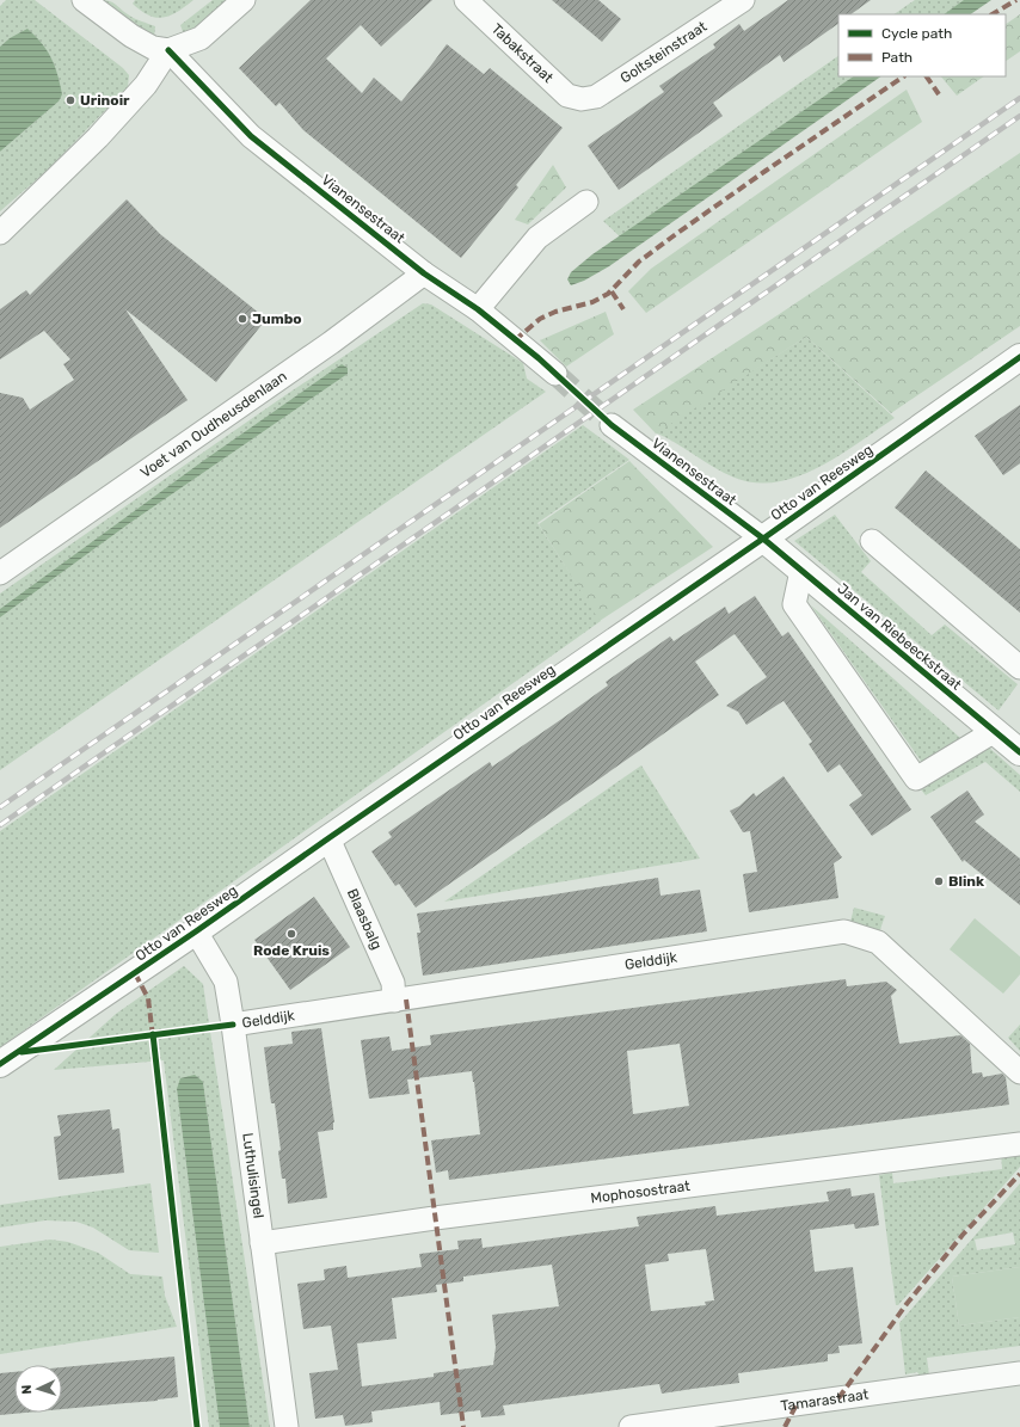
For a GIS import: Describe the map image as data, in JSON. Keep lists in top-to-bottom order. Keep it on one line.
{"streets":{"street":["Tabakstraat","Goltsteinstraat","Vianensestraat","Voet van Oudheusdenlaan","Otto van Reesweg","Jan van Riebeeckstraat","Blaasbalg","Gelddijk","Luthulisingel","Mophosostraat","Tamarastraat"]},"crossings":[["Tabakstraat","Goltsteinstraat"],["Vianensestraat","Voet van Oudheusdenlaan"],["Vianensestraat","Otto van Reesweg"],["Vianensestraat","Jan van Riebeeckstraat"],["Otto van Reesweg","Jan van Riebeeckstraat"],["Otto van Reesweg","Blaasbalg"],["Otto van Reesweg","Luthulisingel"],["Blaasbalg","Gelddijk"],["Gelddijk","Luthulisingel"],["Luthulisingel","Mophosostraat"]],"places":["Urinoir","Jumbo","Blink","Rode Kruis"],"legend":["Cycle path","Path"],"north":"left"}
